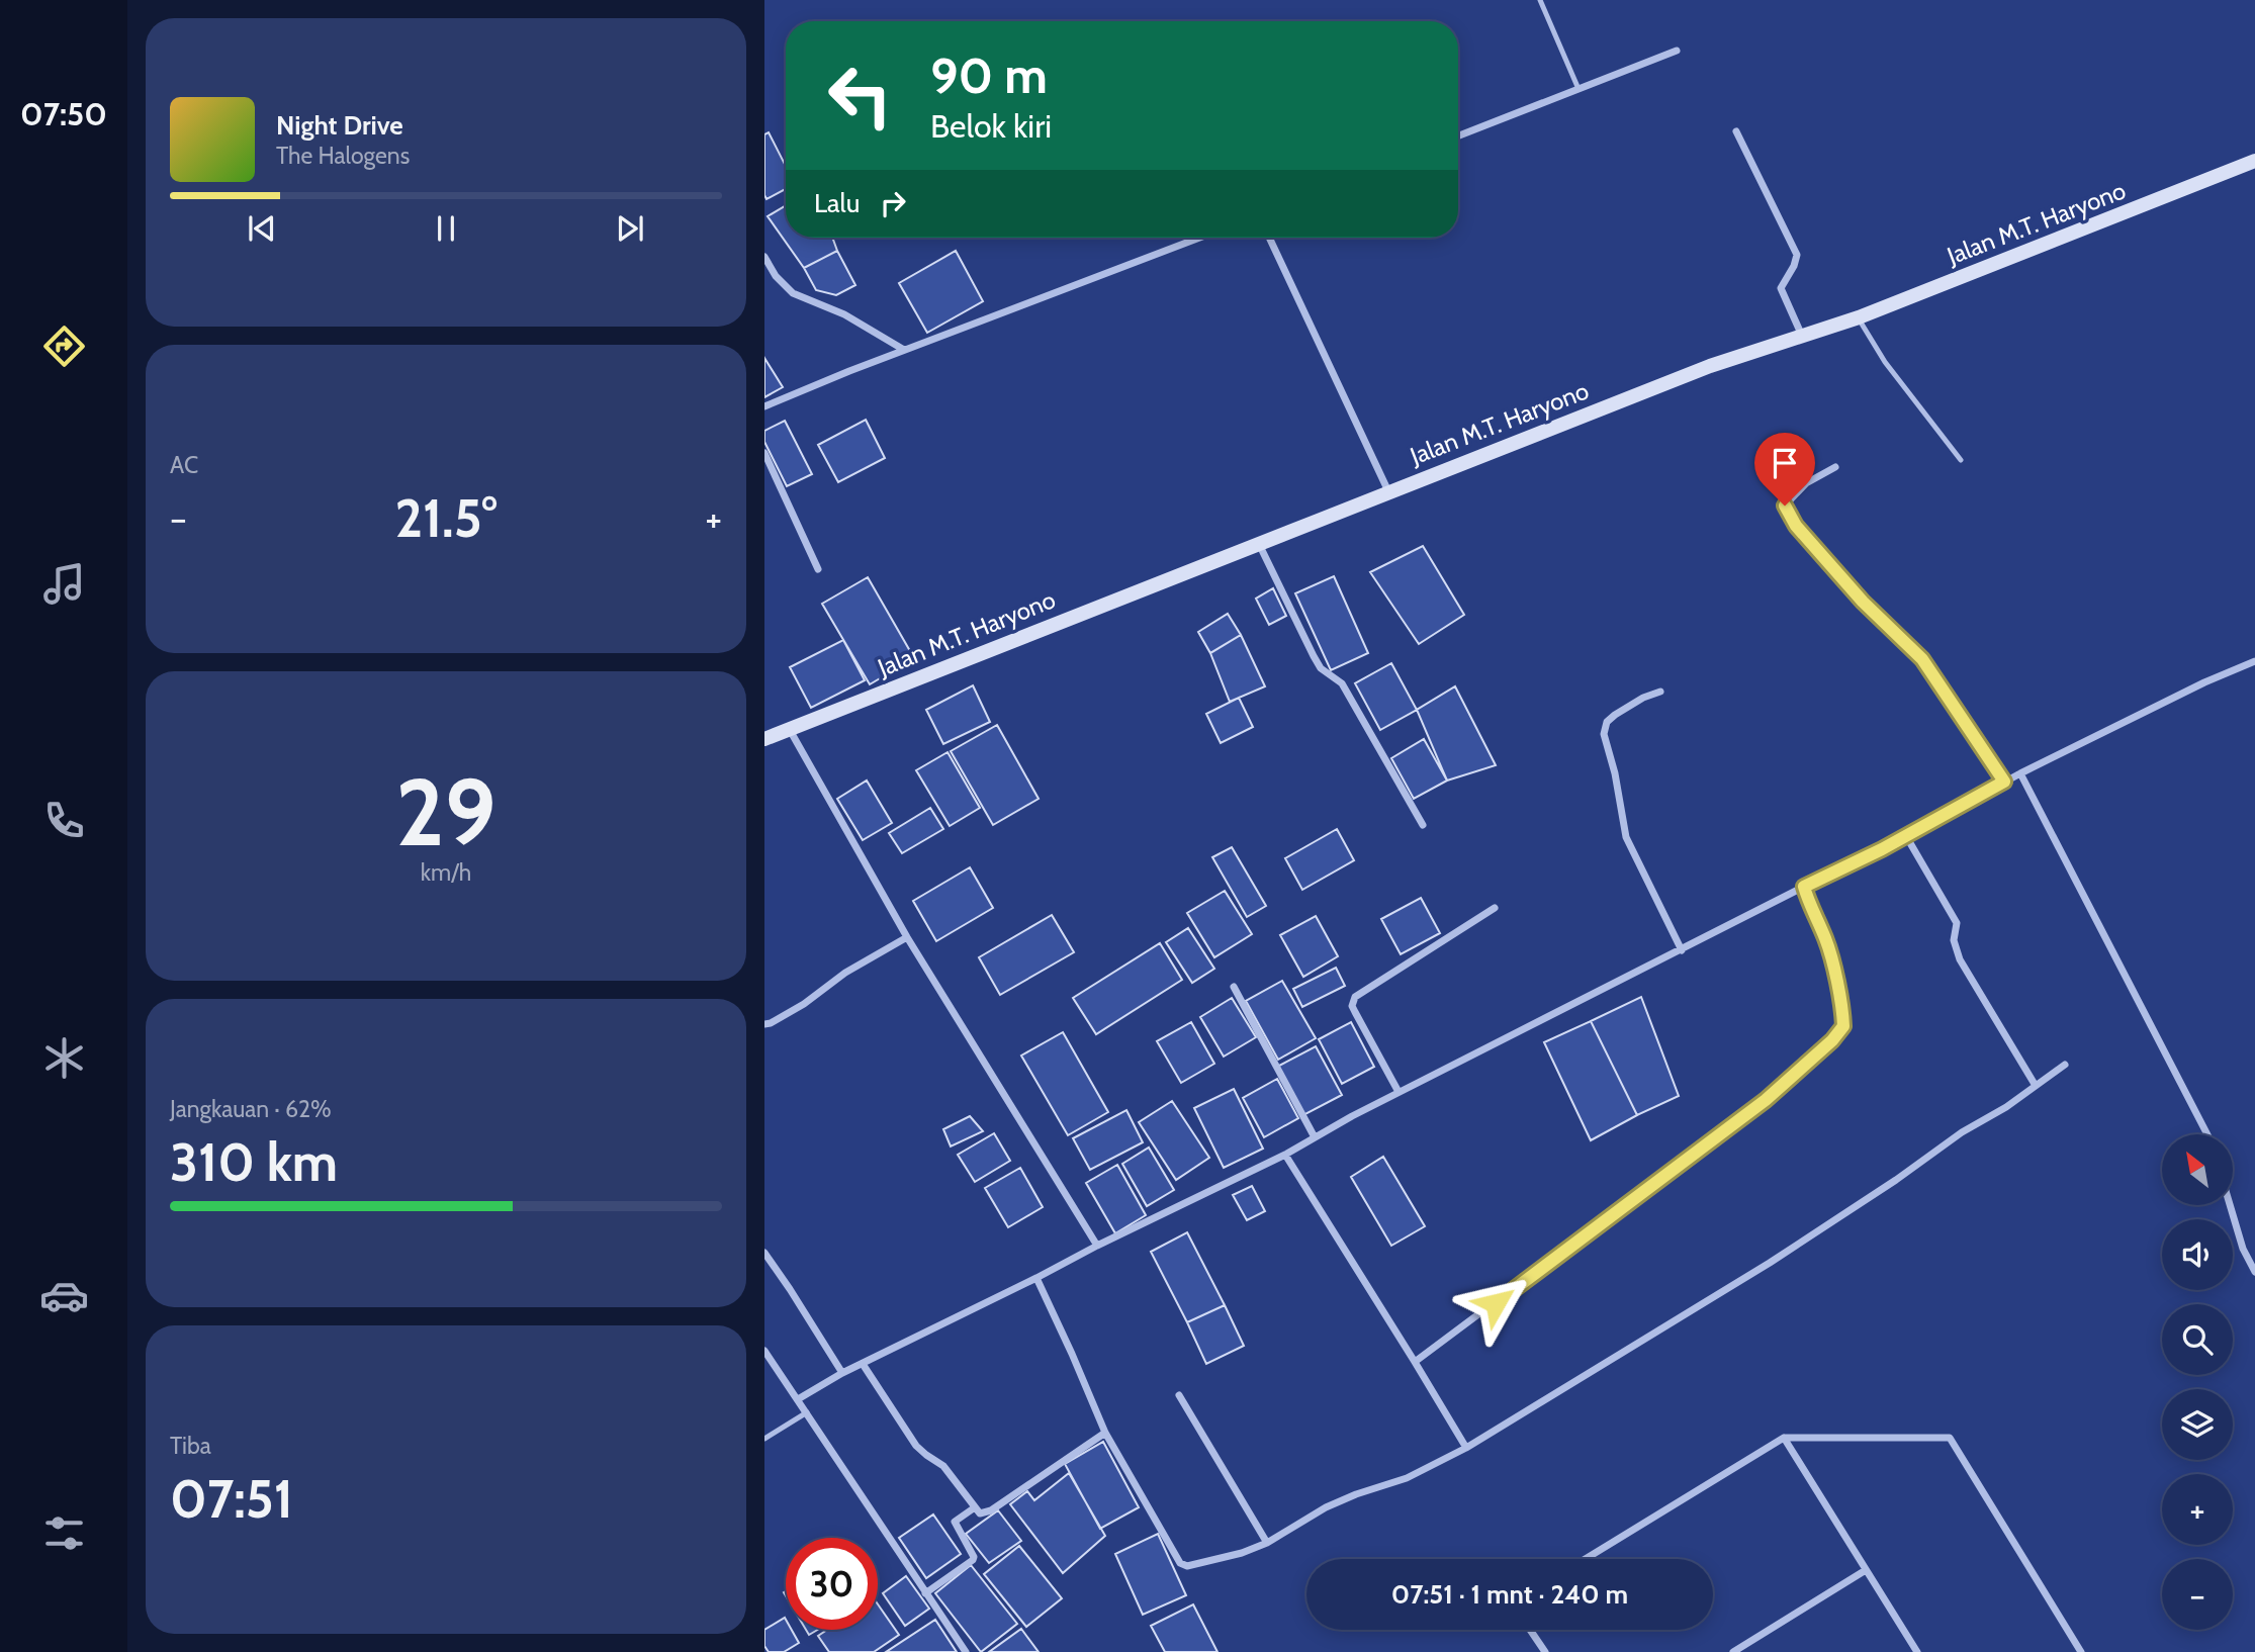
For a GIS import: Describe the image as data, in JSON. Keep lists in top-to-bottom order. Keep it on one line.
{"streets":{"main road":["Jalan M.T. Haryono"]},"north":"top left","page":{"tabs":"07:50","turn":["90 m","Belok kiri"],"song":["Night Drive","The Halogens"],"then":"Lalu","tile":["AC",["29","km/h"],["Jangkauan · 62%","310 km"],["Tiba","07:51"]],"heat":["−","21.5°","+"],"map_buttons":["+","−"],"limit":"30","trip":"07:51 · 1 mnt · 240 m"}}
